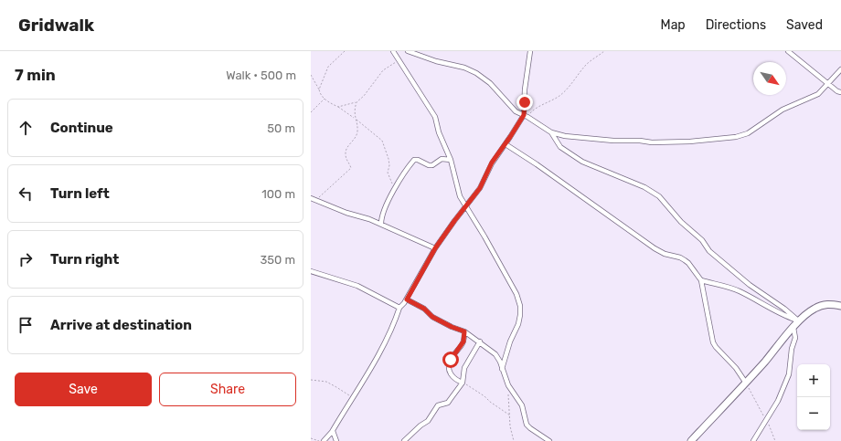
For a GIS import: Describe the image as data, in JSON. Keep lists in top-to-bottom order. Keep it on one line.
{"north":"bottom right","page":{"header":"Gridwalk","nav":["Map","Directions","Saved"],"heading":["7 min","Walk · 500 m"],"list":[["Continue","50 m"],["Turn left","100 m"],["Turn right","350 m"],"Arrive at destination"],"buttons":["Save","Share"],"map_buttons":["+","−"]}}
